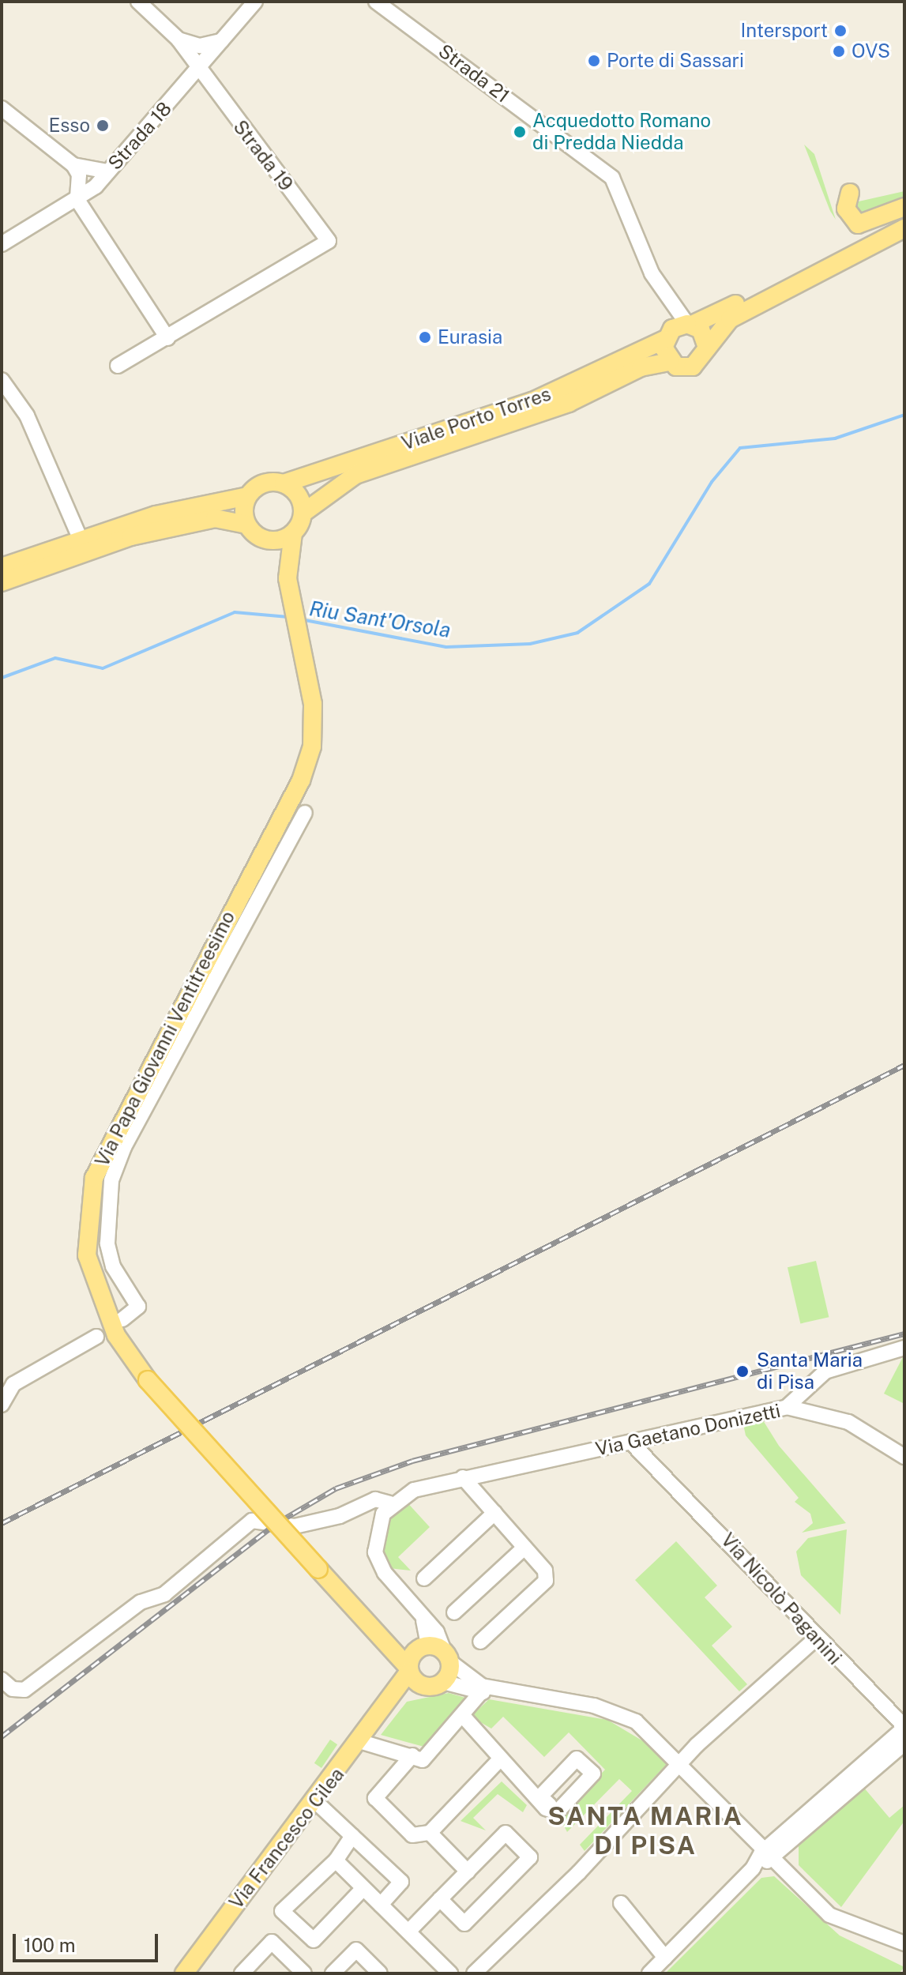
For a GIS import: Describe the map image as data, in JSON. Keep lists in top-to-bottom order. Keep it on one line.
{"streets":{"main road":["Viale Porto Torres","Via Papa Giovanni Ventitreesimo","Via Francesco Cilea"],"street":["Strada 21","Strada 18","Strada 19","Via Gaetano Donizetti","Via Nicolò Paganini"]},"crossings":[["Strada 21","Viale Porto Torres"],["Strada 18","Strada 19"],["Viale Porto Torres","Via Papa Giovanni Ventitreesimo"],["Via Papa Giovanni Ventitreesimo","Via Francesco Cilea"],["Via Gaetano Donizetti","Via Nicolò Paganini"]],"districts":["SANTA MARIA DI PISA"],"water":["Riu Sant'Orsola"],"places":["Intersport","OVS","Porte di Sassari","Esso","Acquedotto Romano di Predda Niedda","Eurasia","Santa Maria di Pisa"],"scale_bar":"100 m"}
